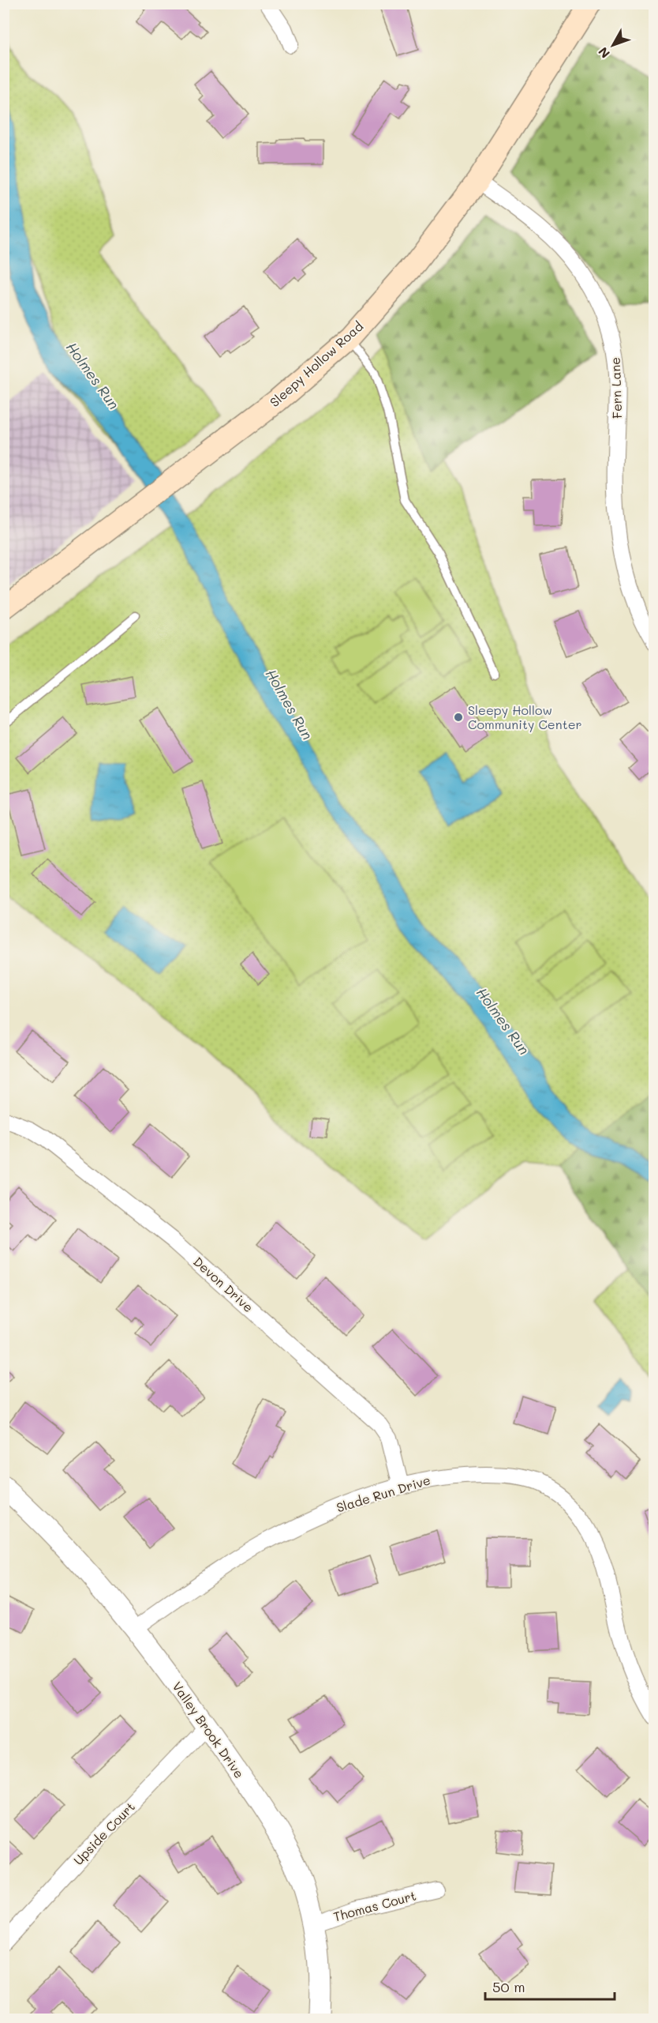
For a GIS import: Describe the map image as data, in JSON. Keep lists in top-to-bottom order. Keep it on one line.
{"streets":{"main road":["Sleepy Hollow Road"],"street":["Fern Lane","Devon Drive","Slade Run Drive","Valley Brook Drive","Upside Court","Thomas Court"]},"crossings":[["Sleepy Hollow Road","Fern Lane"],["Devon Drive","Slade Run Drive"],["Slade Run Drive","Valley Brook Drive"],["Valley Brook Drive","Upside Court"],["Valley Brook Drive","Thomas Court"]],"water":["Holmes Run"],"places":["Sleepy Hollow Community Center"],"scale_bar":"50 m","north":"bottom left"}
